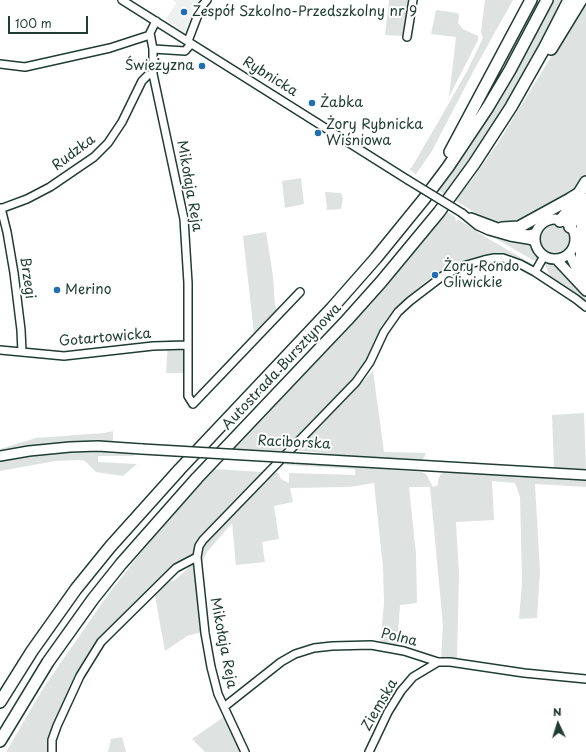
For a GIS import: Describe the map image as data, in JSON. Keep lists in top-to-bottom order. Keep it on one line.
{"streets":{"highway":["Autostrada Bursztynowa"],"main road":["Raciborska"],"street":["Rybnicka","Rudzka","Mikołaja Reja","Brzegi","Gotartowicka","Polna","Ziemska"]},"crossings":[["Rudzka","Mikołaja Reja"],["Rudzka","Brzegi"],["Mikołaja Reja","Gotartowicka"],["Mikołaja Reja","Polna"],["Brzegi","Gotartowicka"],["Polna","Ziemska"]],"places":["Zespół Szkolno-Przedszkolny nr 9","Świeżyzna","Żabka","Żory Rybnicka Wiśniowa","Żory Rondo Gliwickie","Merino"],"scale_bar":"100 m","north":"top"}
